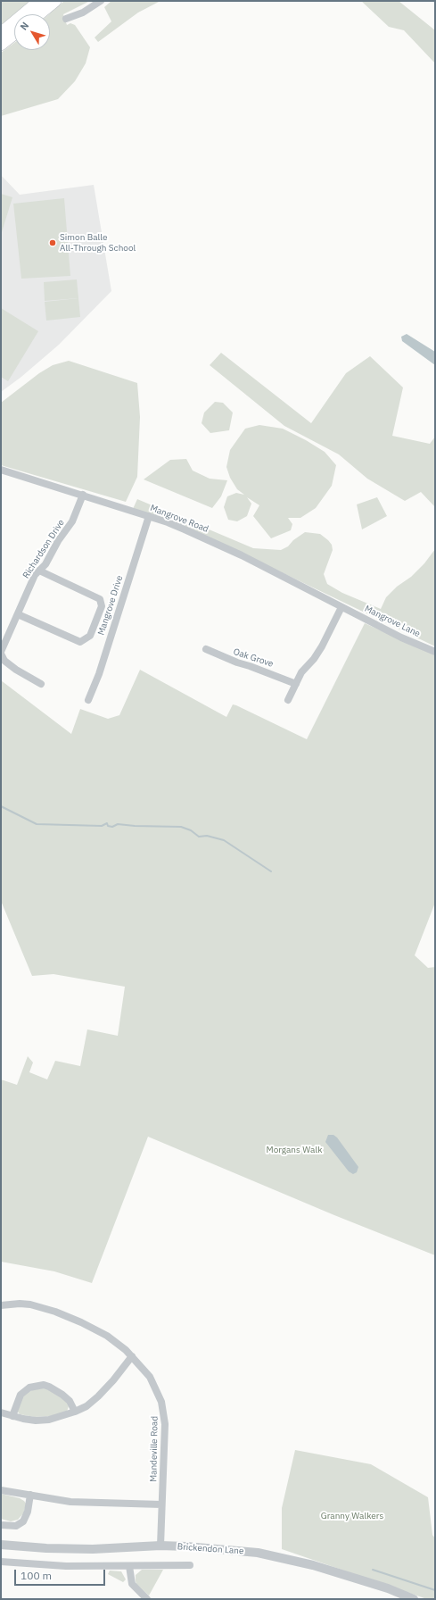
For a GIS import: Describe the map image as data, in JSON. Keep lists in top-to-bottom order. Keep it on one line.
{"streets":{"street":["Mangrove Road","Richardson Drive","Mangrove Drive","Mangrove Lane","Oak Grove","Mandeville Road","Brickendon Lane"]},"crossings":[["Mangrove Road","Richardson Drive"],["Mangrove Road","Mangrove Drive"],["Mangrove Road","Mangrove Lane"],["Mandeville Road","Brickendon Lane"]],"parks":["Morgans Walk","Granny Walkers"],"places":["Simon Balle All-Through School"],"scale_bar":"100 m","north":"top left"}
